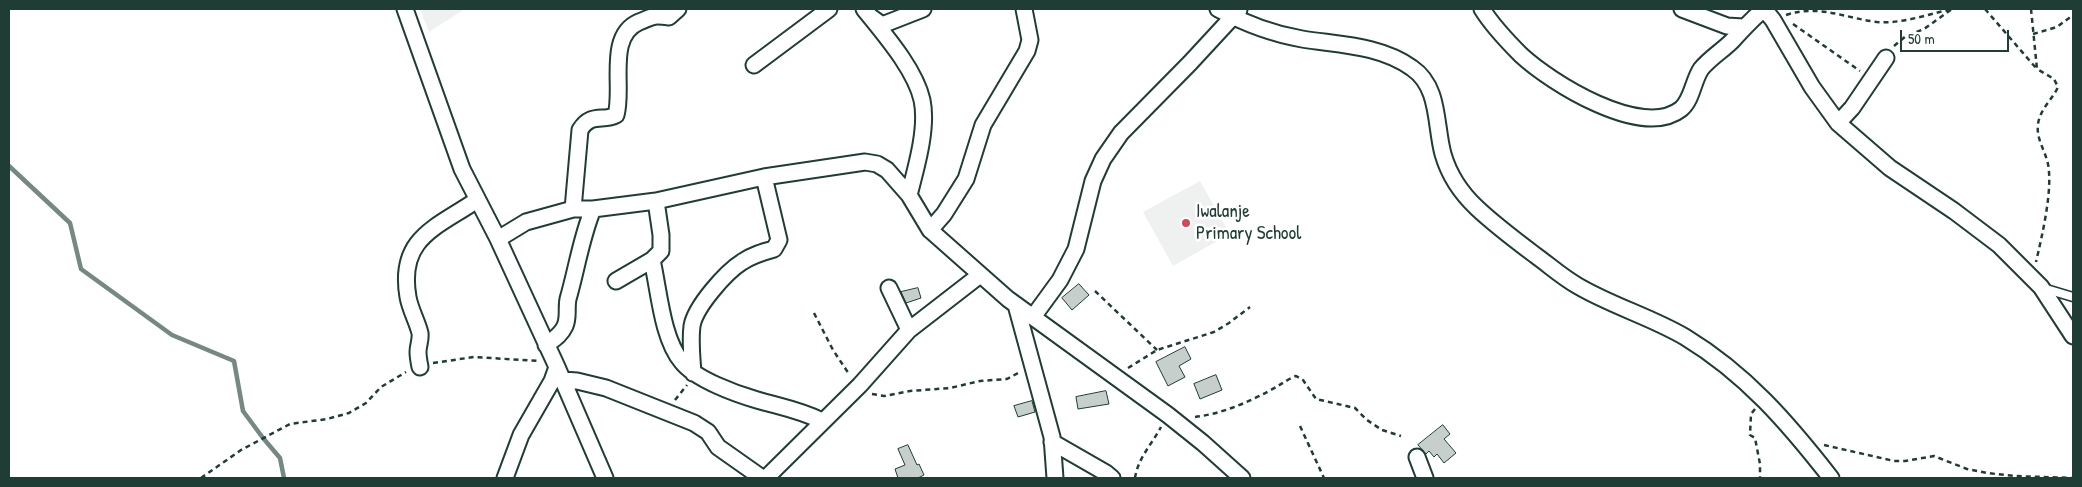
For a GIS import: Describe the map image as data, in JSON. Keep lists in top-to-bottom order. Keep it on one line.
{"places":["Iwalanje Primary School"],"scale_bar":"50 m"}
